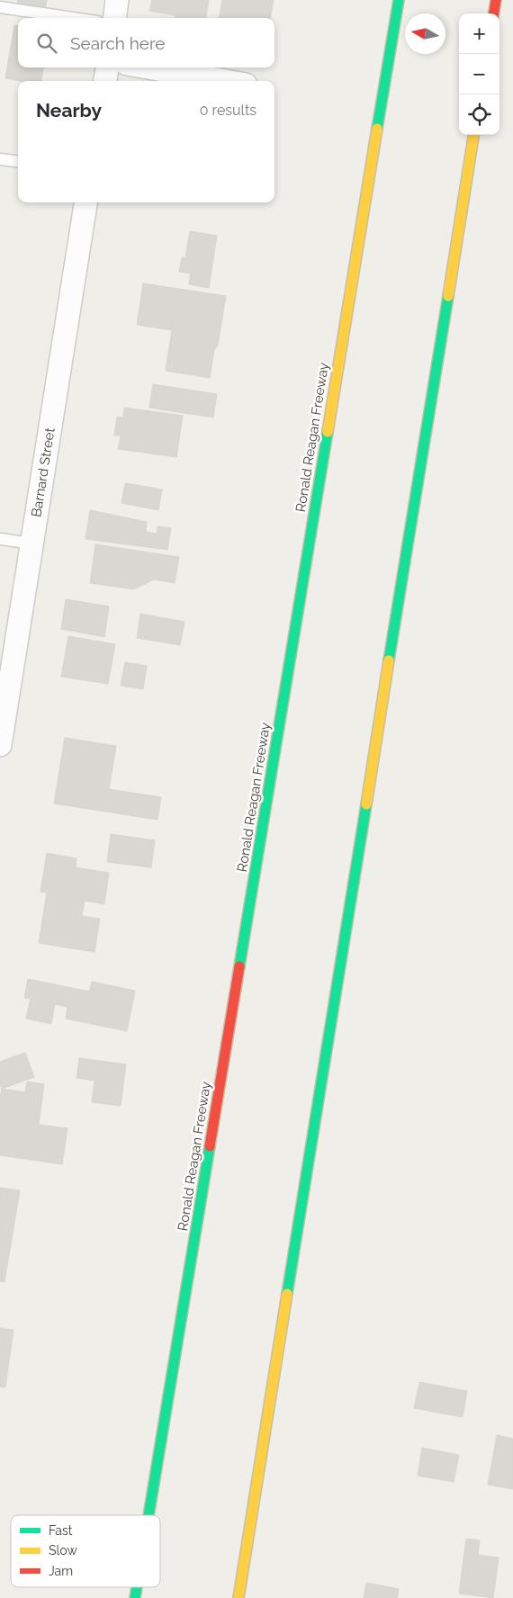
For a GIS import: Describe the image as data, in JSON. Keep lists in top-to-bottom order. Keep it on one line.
{"streets":{"highway":["Ronald Reagan Freeway"],"street":["Barnard Street"]},"legend":["Fast","Slow","Jam"],"north":"left","page":{"map_buttons":["+","−"],"search":"Search here","heading":["Nearby","0 results"]}}
